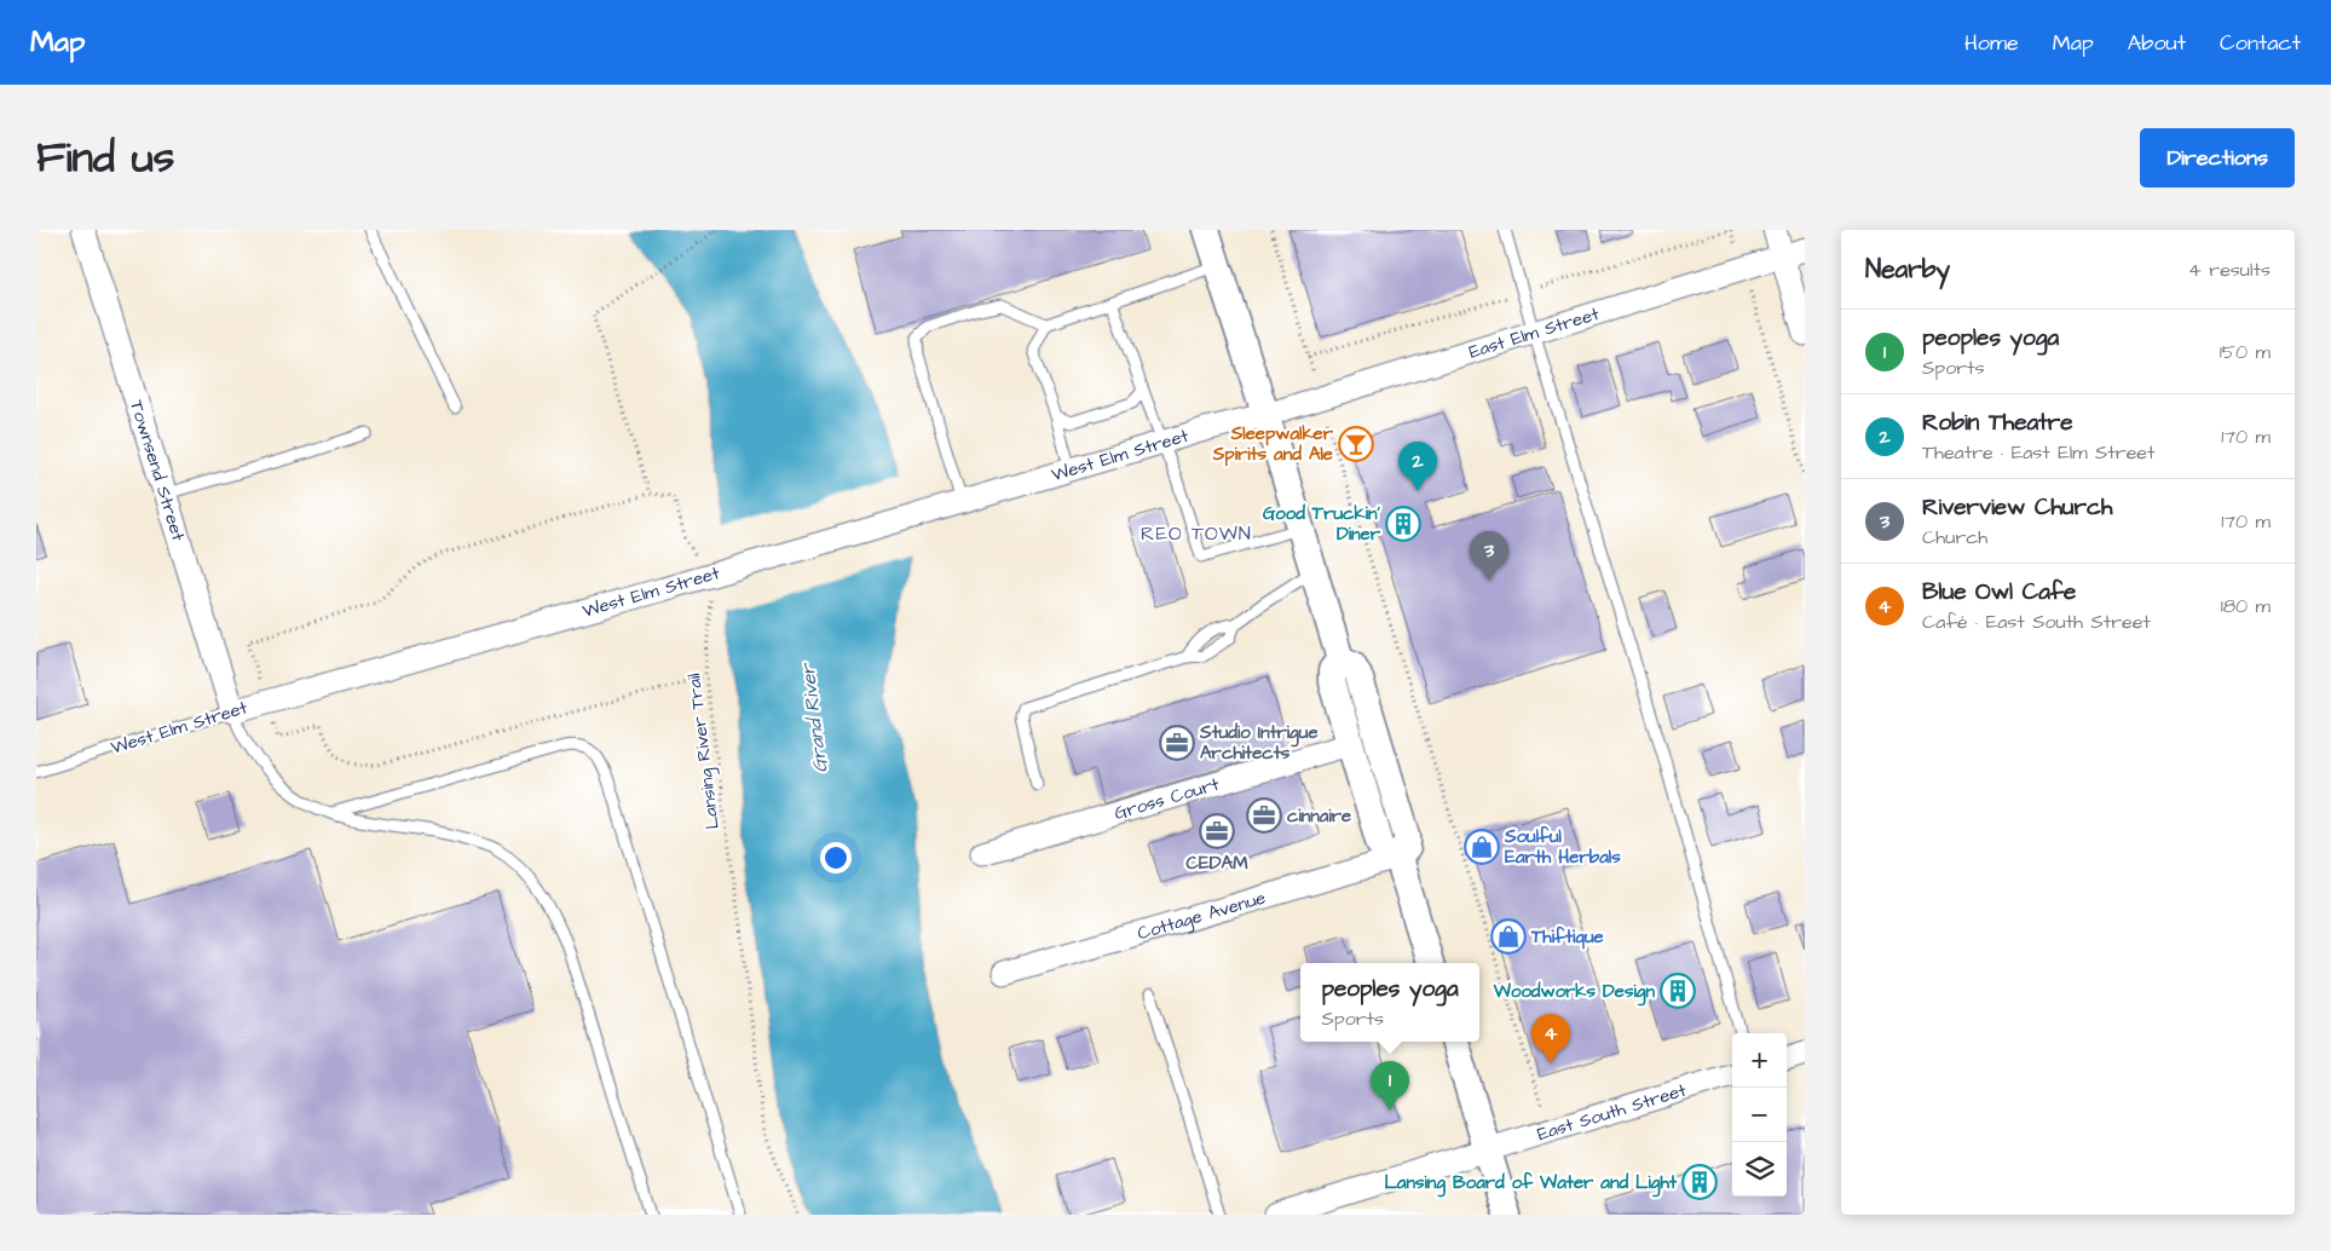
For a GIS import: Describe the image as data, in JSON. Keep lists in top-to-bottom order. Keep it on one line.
{"streets":{"street":["East Elm Street","West Elm Street","Townsend Street","Gross Court","Cottage Avenue","East South Street"],"path":["Lansing River Trail"]},"crossings":[["East Elm Street","West Elm Street"],["West Elm Street","Townsend Street"]],"districts":["REO TOWN"],"water":["Grand River"],"places":{"bar":["Sleepwalker Spirits and Ale"],"building":["Good Truckin' Diner","Woodworks Design","Lansing Board of Water and Light"],"office":["Studio Intrigue Architects","cinnaire","CEDAM"],"shop":["Soulful Earth Herbals","Thiftique"]},"page":{"header":"Map","nav":["Home","Map","About","Contact"],"title":"Find us","buttons":"Directions","heading":["Nearby","4 results"],"list":[{"mark":"1","name":"peoples yoga","note":"Sports","value":"150 m"},{"mark":"2","name":"Robin Theatre","note":"Theatre · East Elm Street","value":"170 m"},{"mark":"3","name":"Riverview Church","note":"Church","value":"170 m"},{"mark":"4","name":"Blue Owl Cafe","note":"Café · East South Street","value":"180 m"}],"pins":["2","3","4","1"],"popup":["peoples yoga","Sports"],"map_buttons":["+","−"]}}
